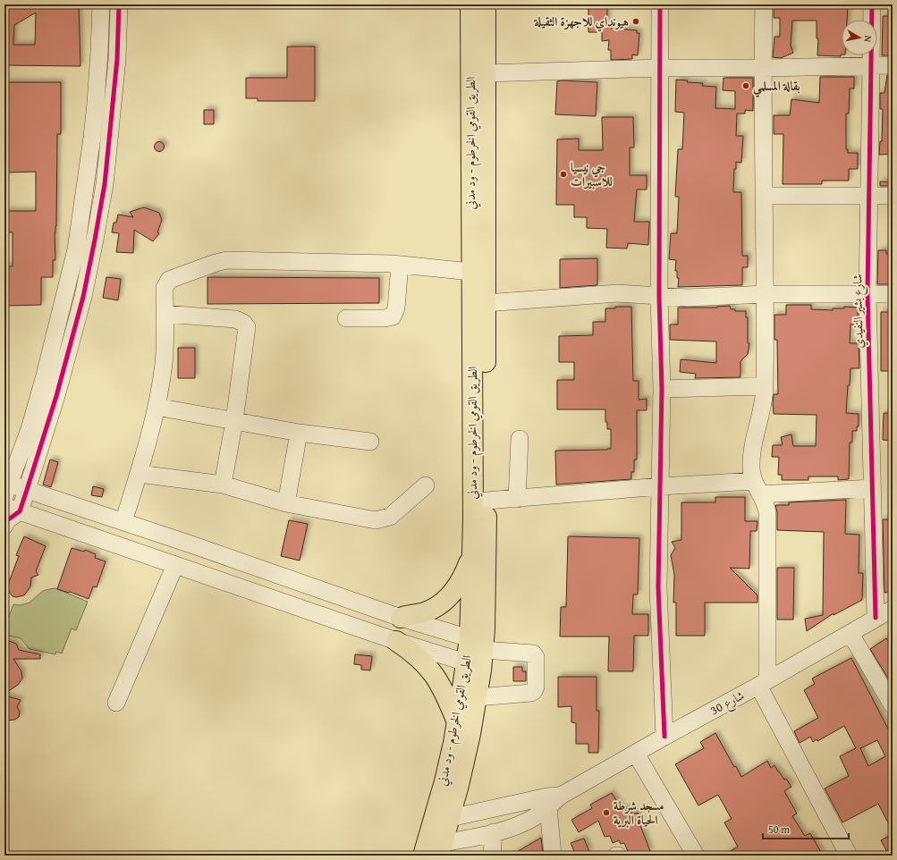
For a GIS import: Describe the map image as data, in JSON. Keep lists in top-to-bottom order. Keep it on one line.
{"streets":{"highway":["الطريق القومي الخرطوم - ود مدني"],"street":["شارع بشير النفيدي","شارع 30"]},"crossings":[["الطريق القومي الخرطوم - ود مدني","شارع 30"],["شارع بشير النفيدي","شارع 30"]],"places":["هيونداي للاجهزة الثقيلة","بقالة المسلمي","جي نيسيا للاسبيرات","مسجد شرطة الحياة البرية"],"scale_bar":"50 m","north":"right"}
